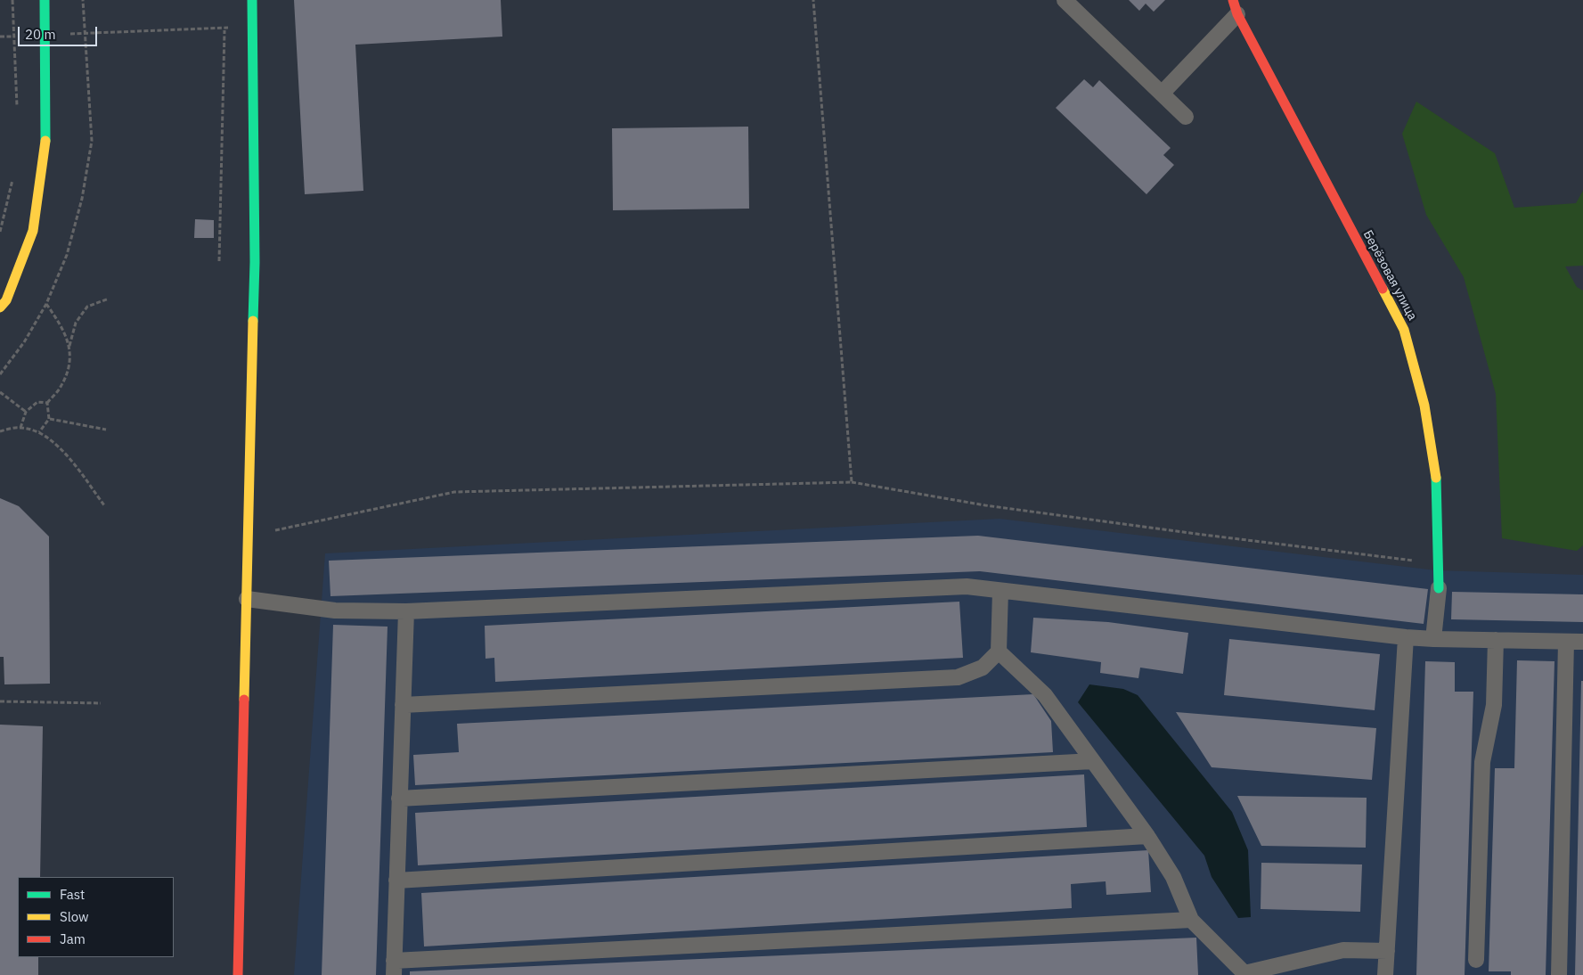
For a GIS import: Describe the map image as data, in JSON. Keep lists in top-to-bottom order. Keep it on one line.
{"streets":{"street":["Берёзовая улица"]},"legend":["Fast","Slow","Jam"],"scale_bar":"20 m"}
